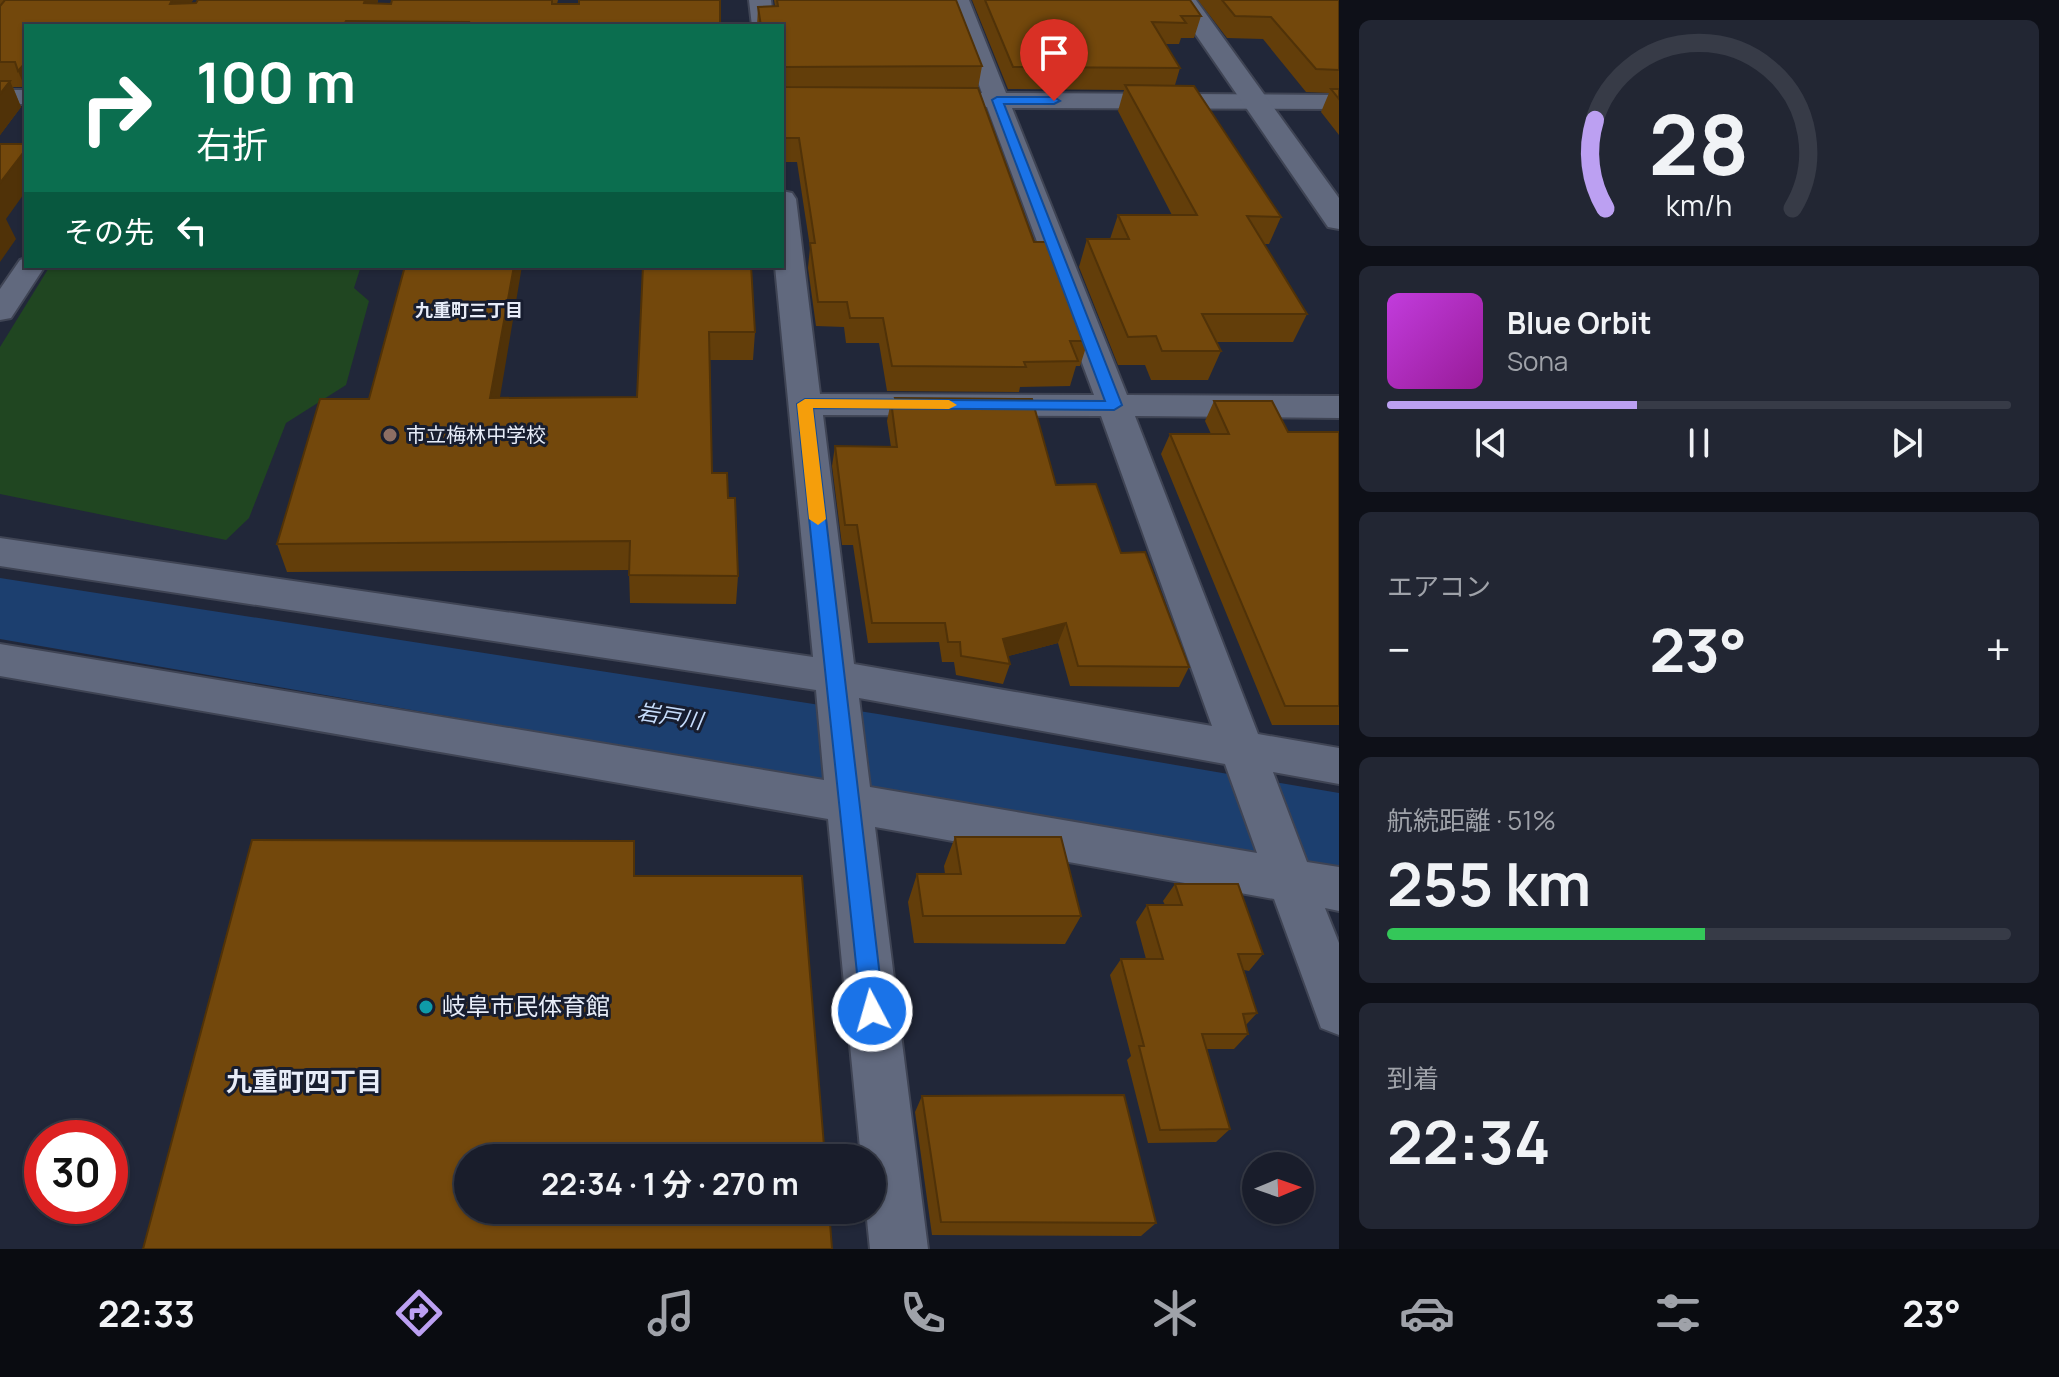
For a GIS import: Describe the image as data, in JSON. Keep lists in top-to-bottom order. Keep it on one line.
{"districts":["九重町三丁目","九重町四丁目"],"water":["岩戸川"],"places":["市立梅林中学校","岐阜市民体育館"],"north":"right","page":{"turn":["100 m","右折"],"then":"その先","song":["Blue Orbit","Sona"],"tile":["エアコン",["航続距離 · 51%","255 km"],["到着","22:34"]],"heat":["−","23°","+"],"limit":"30","trip":"22:34 · 1 分 · 270 m","tabs":["22:33","23°"],"gauge":["28","km/h"]}}
